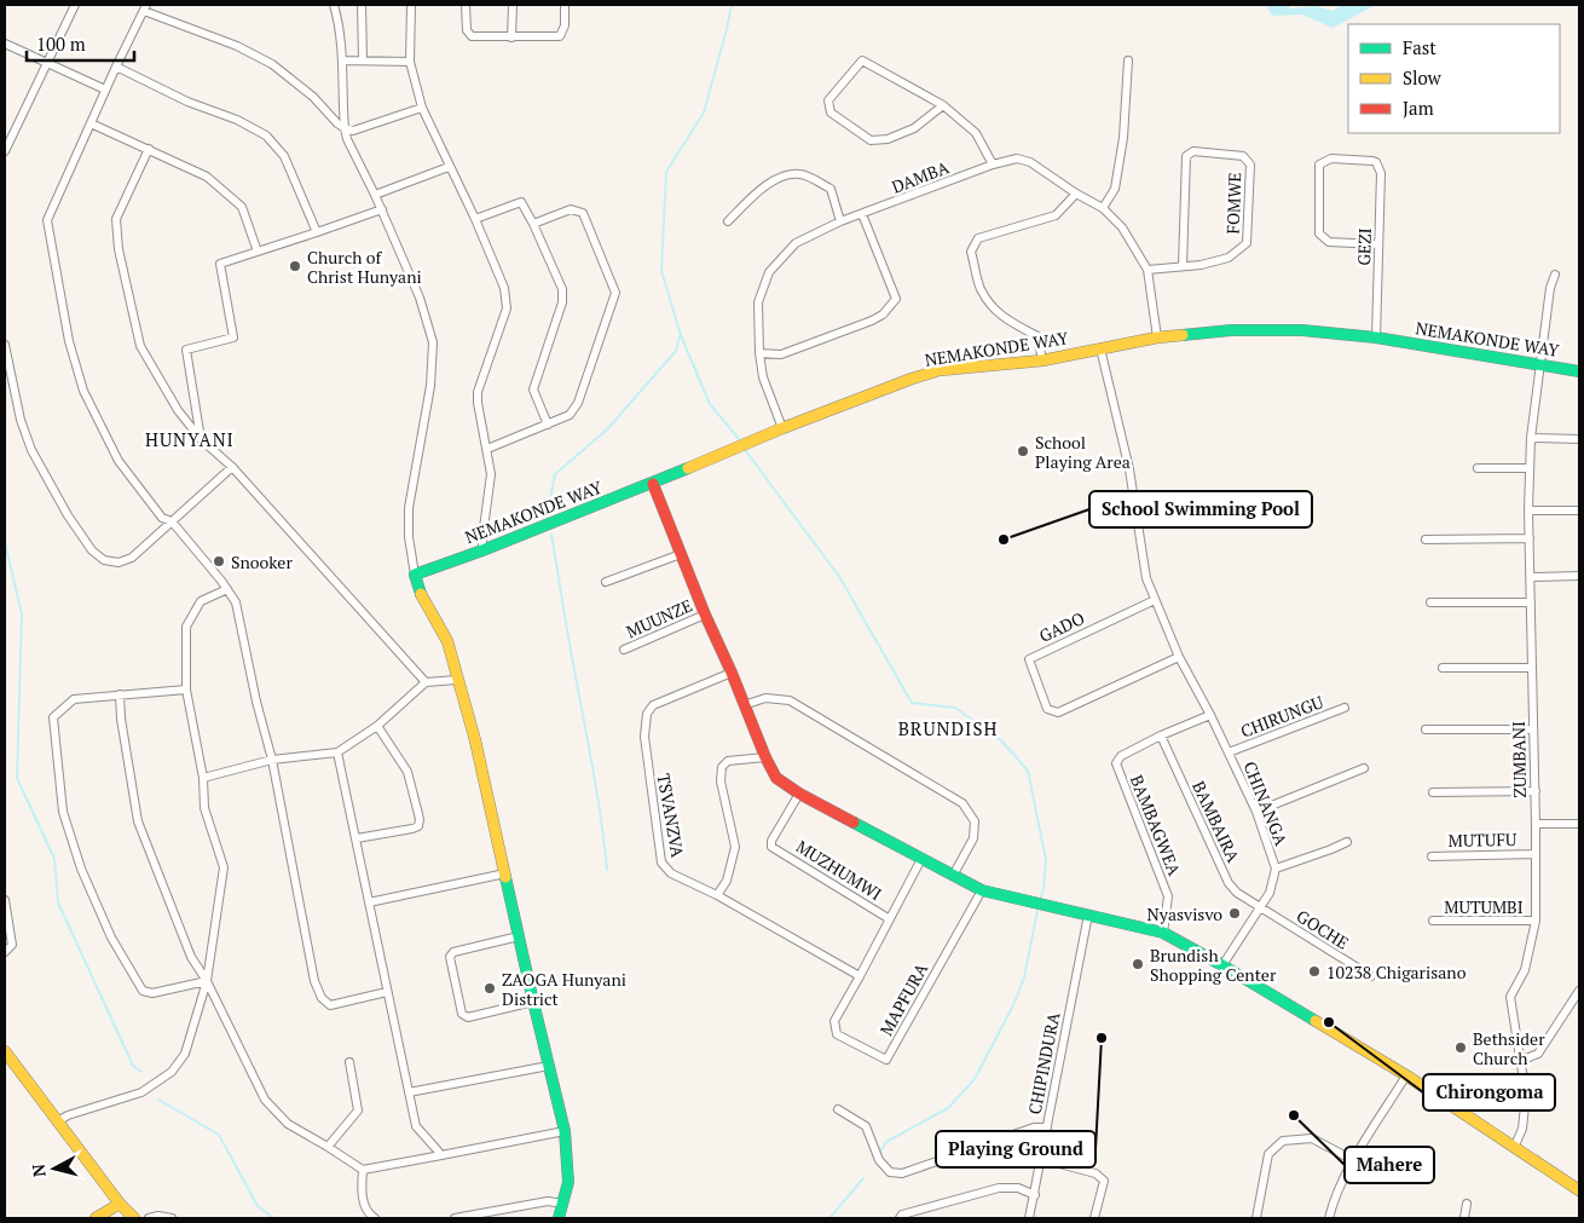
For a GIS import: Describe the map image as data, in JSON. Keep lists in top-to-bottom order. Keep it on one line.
{"streets":{"street":["DAMBA","FOMWE","GEZI","NEMAKONDE WAY","MUUNZE","GADO","CHIRUNGU","ZUMBANI","CHINANGA","TSVANZVA","BAMBAIRA","BAMBAGWEA","MUTUFU","MUZHUMWI","MUTUMBI","GOCHE","MAPFURA","CHIPINDURA"]},"crossings":[["DAMBA","FOMWE"],["DAMBA","NEMAKONDE WAY"],["GEZI","NEMAKONDE WAY"],["NEMAKONDE WAY","ZUMBANI"],["NEMAKONDE WAY","CHINANGA"],["GADO","CHINANGA"],["CHIRUNGU","CHINANGA"],["ZUMBANI","MUTUFU"],["ZUMBANI","MUTUMBI"],["CHINANGA","BAMBAIRA"],["CHINANGA","BAMBAGWEA"],["CHINANGA","GOCHE"],["TSVANZVA","MAPFURA"],["BAMBAIRA","BAMBAGWEA"],["BAMBAIRA","GOCHE"],["MUZHUMWI","MAPFURA"]],"districts":["HUNYANI","BRUNDISH"],"places":["Church of Christ Hunyani","School Playing Area","School Swimming Pool","Snooker","Nyasvisvo","Brundish Shopping Center","10238 Chigarisano","ZAOGA Hunyani District","Chirongoma","Playing Ground","Bethsider Church","Mahere"],"legend":["Fast","Slow","Jam"],"scale_bar":"100 m","north":"left"}
